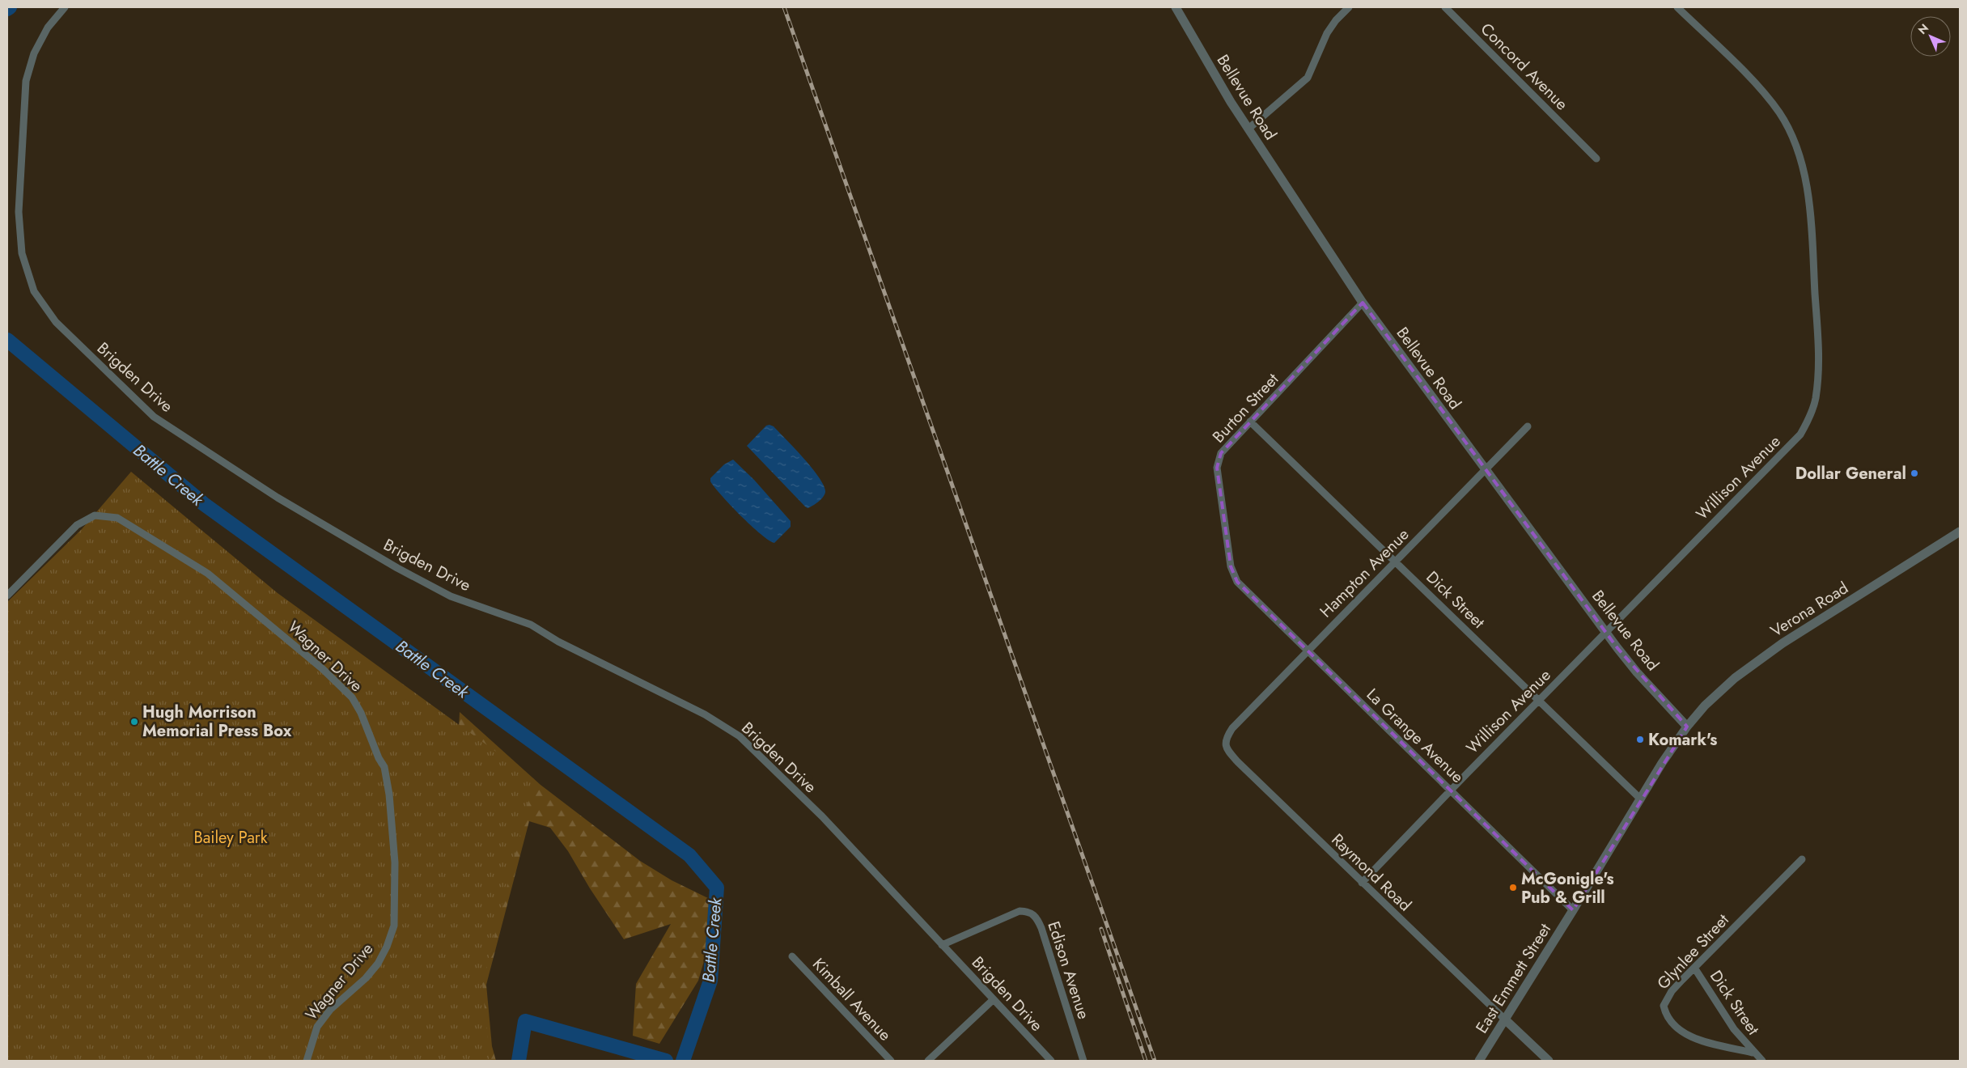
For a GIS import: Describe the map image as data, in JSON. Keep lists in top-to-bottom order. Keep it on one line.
{"streets":{"street":["Concord Avenue","Bellevue Road","Brigden Drive","Burton Street","Willison Avenue","Hampton Avenue","Dick Street","Verona Road","Wagner Drive","La Grange Avenue","Raymond Road","Glynlee Street","Edison Avenue","East Emmett Street","Kimball Avenue"]},"crossings":[["Bellevue Road","Burton Street"],["Bellevue Road","Willison Avenue"],["Bellevue Road","Hampton Avenue"],["Bellevue Road","Verona Road"],["Bellevue Road","East Emmett Street"],["Brigden Drive","Edison Avenue"],["Burton Street","Dick Street"],["Burton Street","La Grange Avenue"],["Willison Avenue","Dick Street"],["Willison Avenue","La Grange Avenue"],["Willison Avenue","Raymond Road"],["Hampton Avenue","Dick Street"],["Hampton Avenue","La Grange Avenue"],["Hampton Avenue","Raymond Road"],["Dick Street","Glynlee Street"],["Dick Street","East Emmett Street"],["Verona Road","East Emmett Street"],["La Grange Avenue","East Emmett Street"],["Raymond Road","East Emmett Street"]],"water":["Battle Creek"],"parks":["Bailey Park"],"places":["Dollar General","Hugh Morrison Memorial Press Box","Komark's","McGonigle's Pub & Grill"],"north":"top left"}
